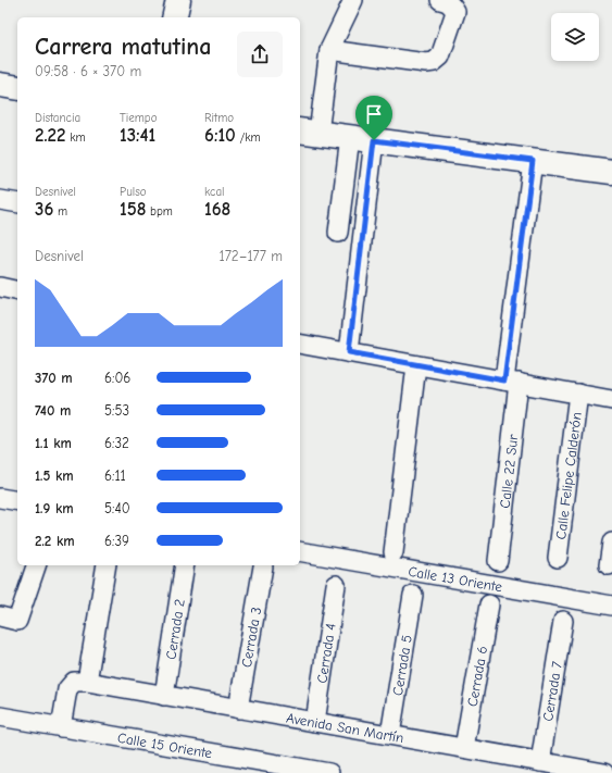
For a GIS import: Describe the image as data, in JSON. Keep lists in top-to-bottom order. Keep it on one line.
{"streets":{"street":["Calle 22 Sur","Calle Felipe Calderón","Calle 13 Oriente","Cerrada 2","Cerrada 3","Cerrada 4","Cerrada 5","Cerrada 6","Cerrada 7","Avenida San Martín","Calle 15 Oriente"]},"crossings":[["Cerrada 2","Avenida San Martín"],["Cerrada 3","Avenida San Martín"],["Cerrada 4","Avenida San Martín"],["Cerrada 5","Avenida San Martín"],["Cerrada 6","Avenida San Martín"],["Cerrada 7","Avenida San Martín"]],"page":{"heading":["Carrera matutina","09:58 · 6 × 370 m"],"stats":[["Distancia","2.22 km"],["Tiempo","13:41"],["Ritmo","6:10 /km"],["Desnivel","36 m"],["Pulso","158 bpm"],["kcal","168"]],"chart":["Desnivel","172–177 m"],"list":[{"name":"370 m","note":"6:06"},{"name":"740 m","note":"5:53"},{"name":"1.1 km","note":"6:32"},{"name":"1.5 km","note":"6:11"},{"name":"1.9 km","note":"5:40"},{"name":"2.2 km","note":"6:39"}]}}
